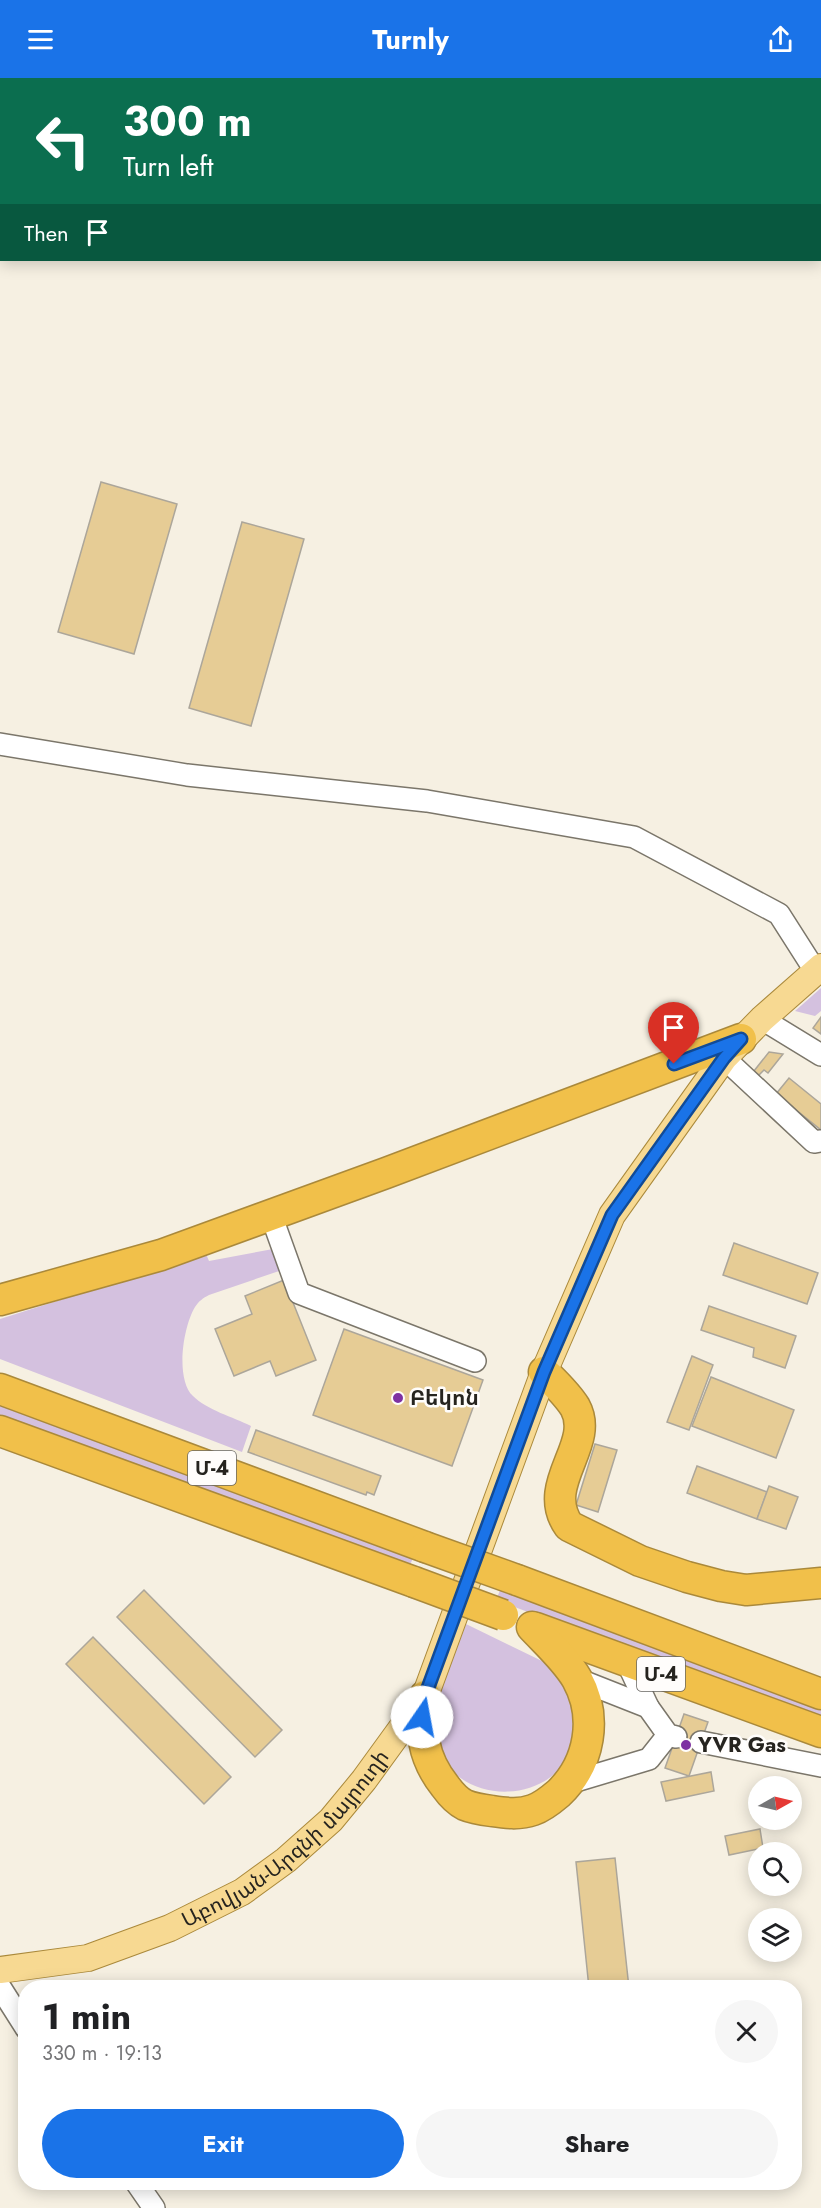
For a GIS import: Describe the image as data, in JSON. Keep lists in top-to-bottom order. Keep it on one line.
{"streets":{"highway":["Մ-4"],"main road":["Աբովյան-Արզնի մայրուղի"]},"places":["Բեկոն","YVR Gas"],"north":"right","page":{"header":"Turnly","turn":["300 m","Turn left"],"then":"Then","heading":["1 min","330 m · 19:13"],"buttons":["Exit","Share"]}}
